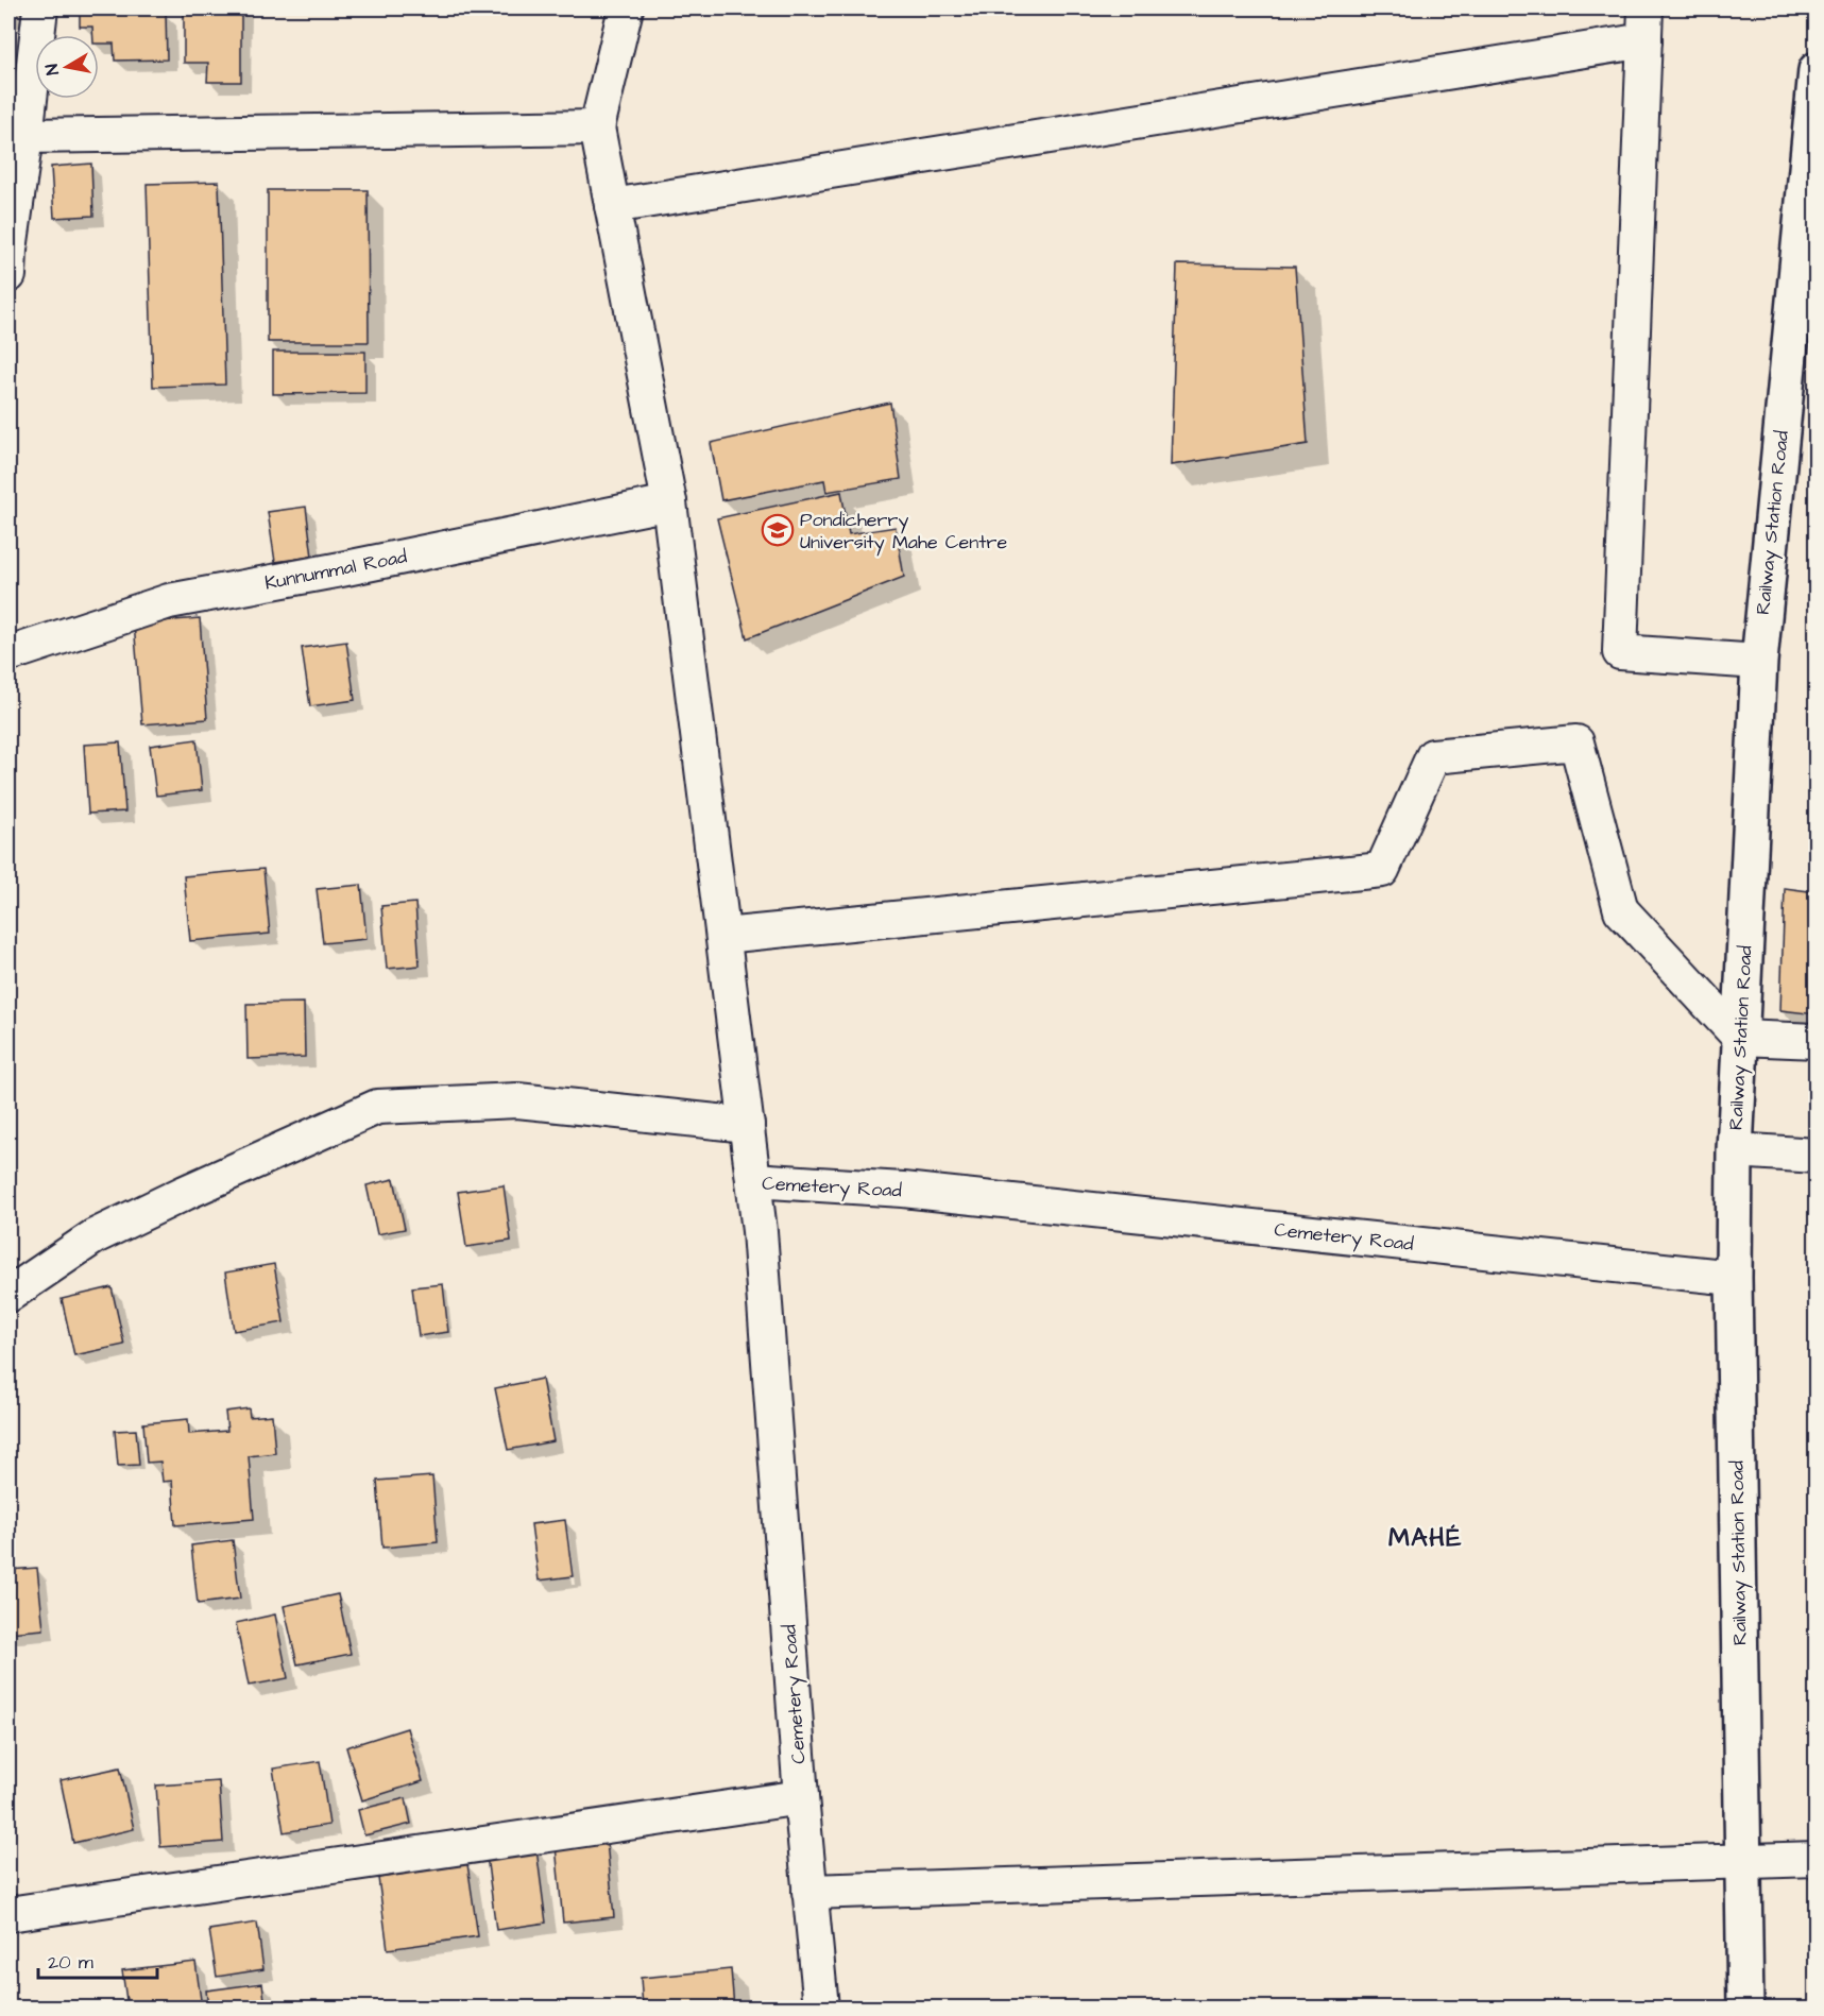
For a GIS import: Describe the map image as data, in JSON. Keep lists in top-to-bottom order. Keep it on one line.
{"streets":{"street":["Railway Station Road","Kunnummal Road","Cemetery Road"]},"crossings":[["Railway Station Road","Cemetery Road"]],"districts":["MAHÉ"],"places":{"school or university":["Pondicherry University Mahe Centre"]},"scale_bar":"20 m","north":"left"}
